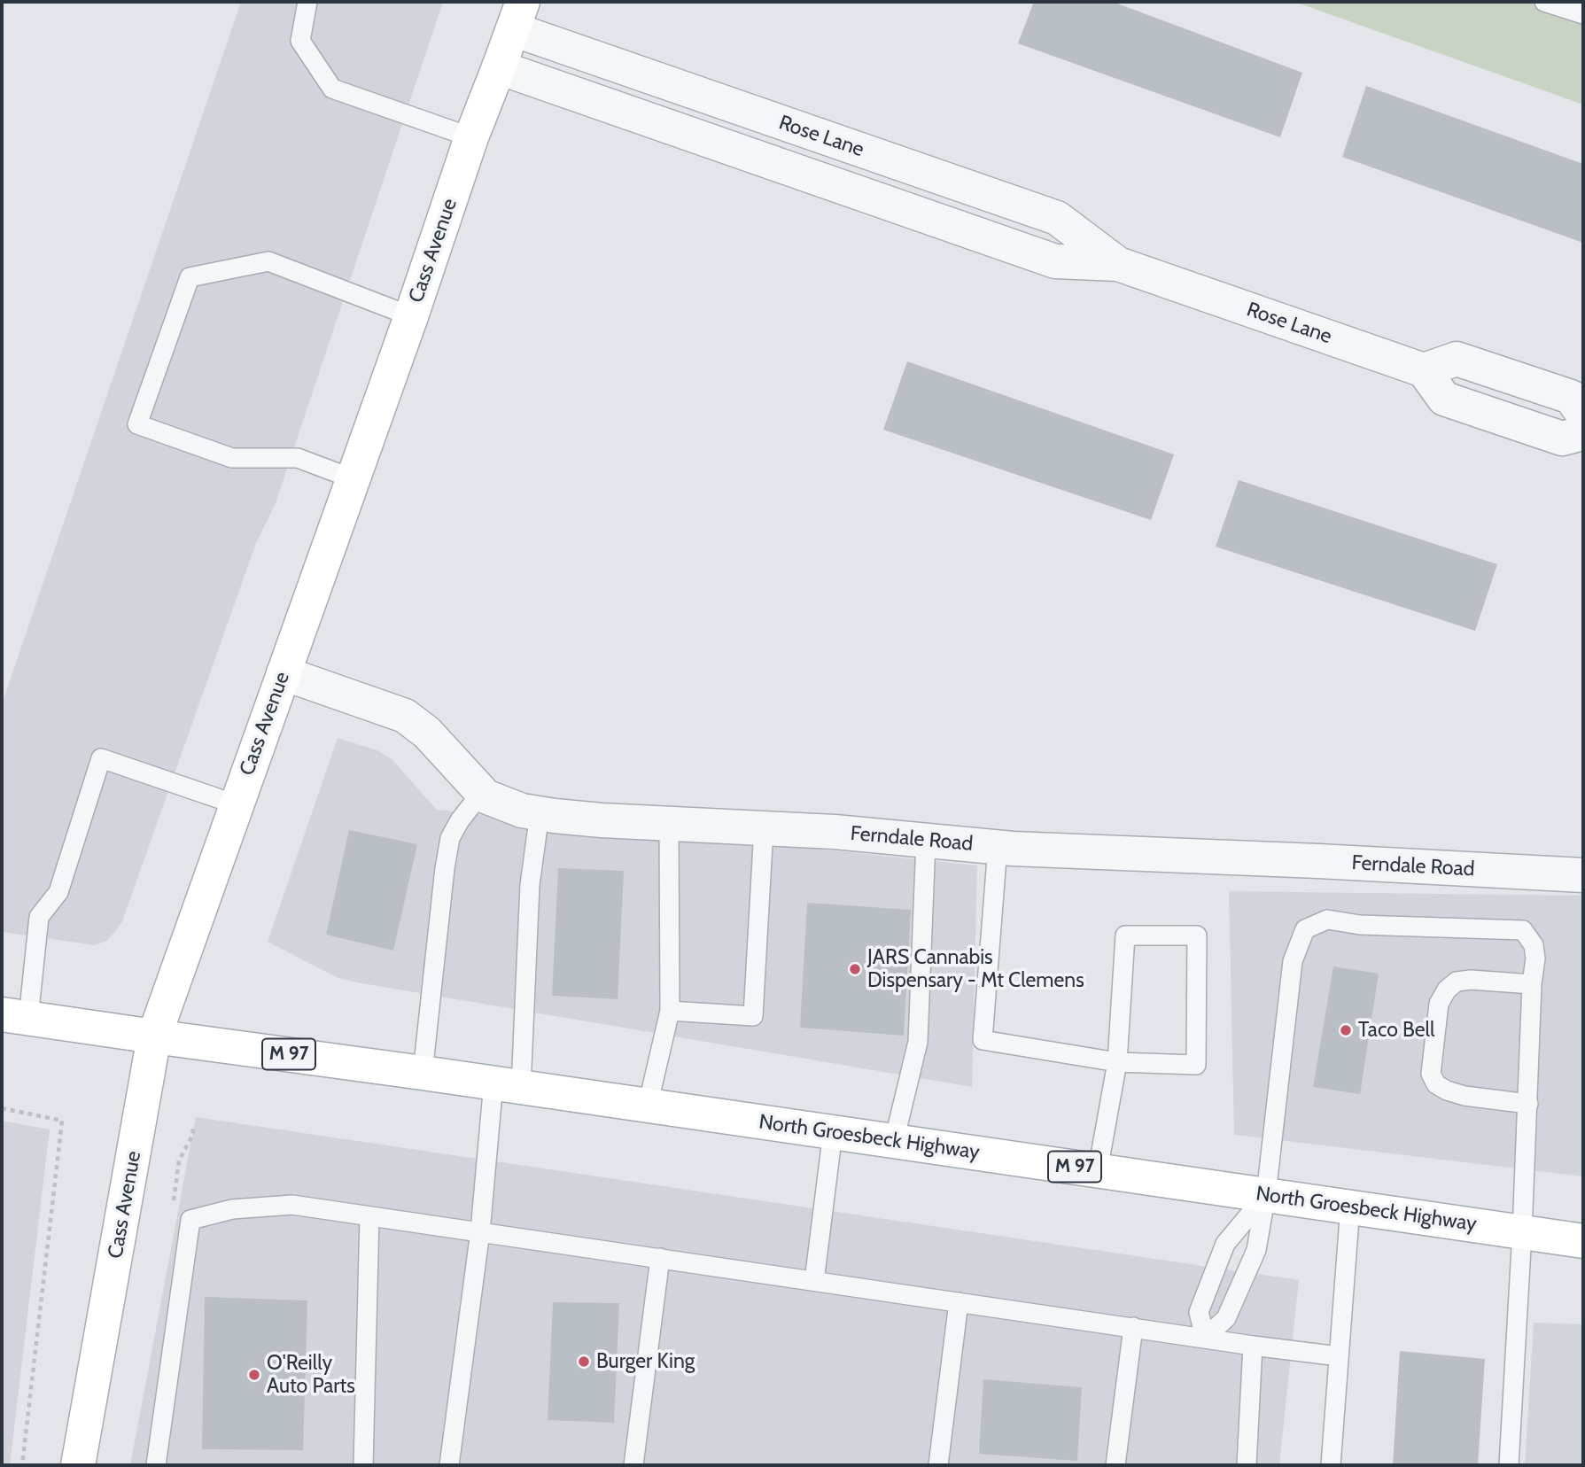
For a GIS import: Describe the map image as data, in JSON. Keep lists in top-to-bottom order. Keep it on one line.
{"streets":{"main road":["Cass Avenue","M 97","North Groesbeck Highway"],"street":["Rose Lane","Ferndale Road"]},"crossings":[["Rose Lane","Cass Avenue"],["Cass Avenue","Ferndale Road"],["Cass Avenue","M 97"],["Cass Avenue","North Groesbeck Highway"],["M 97","North Groesbeck Highway"]],"places":["JARS Cannabis Dispensary - Mt Clemens","Taco Bell","Burger King","O'Reilly Auto Parts"]}
